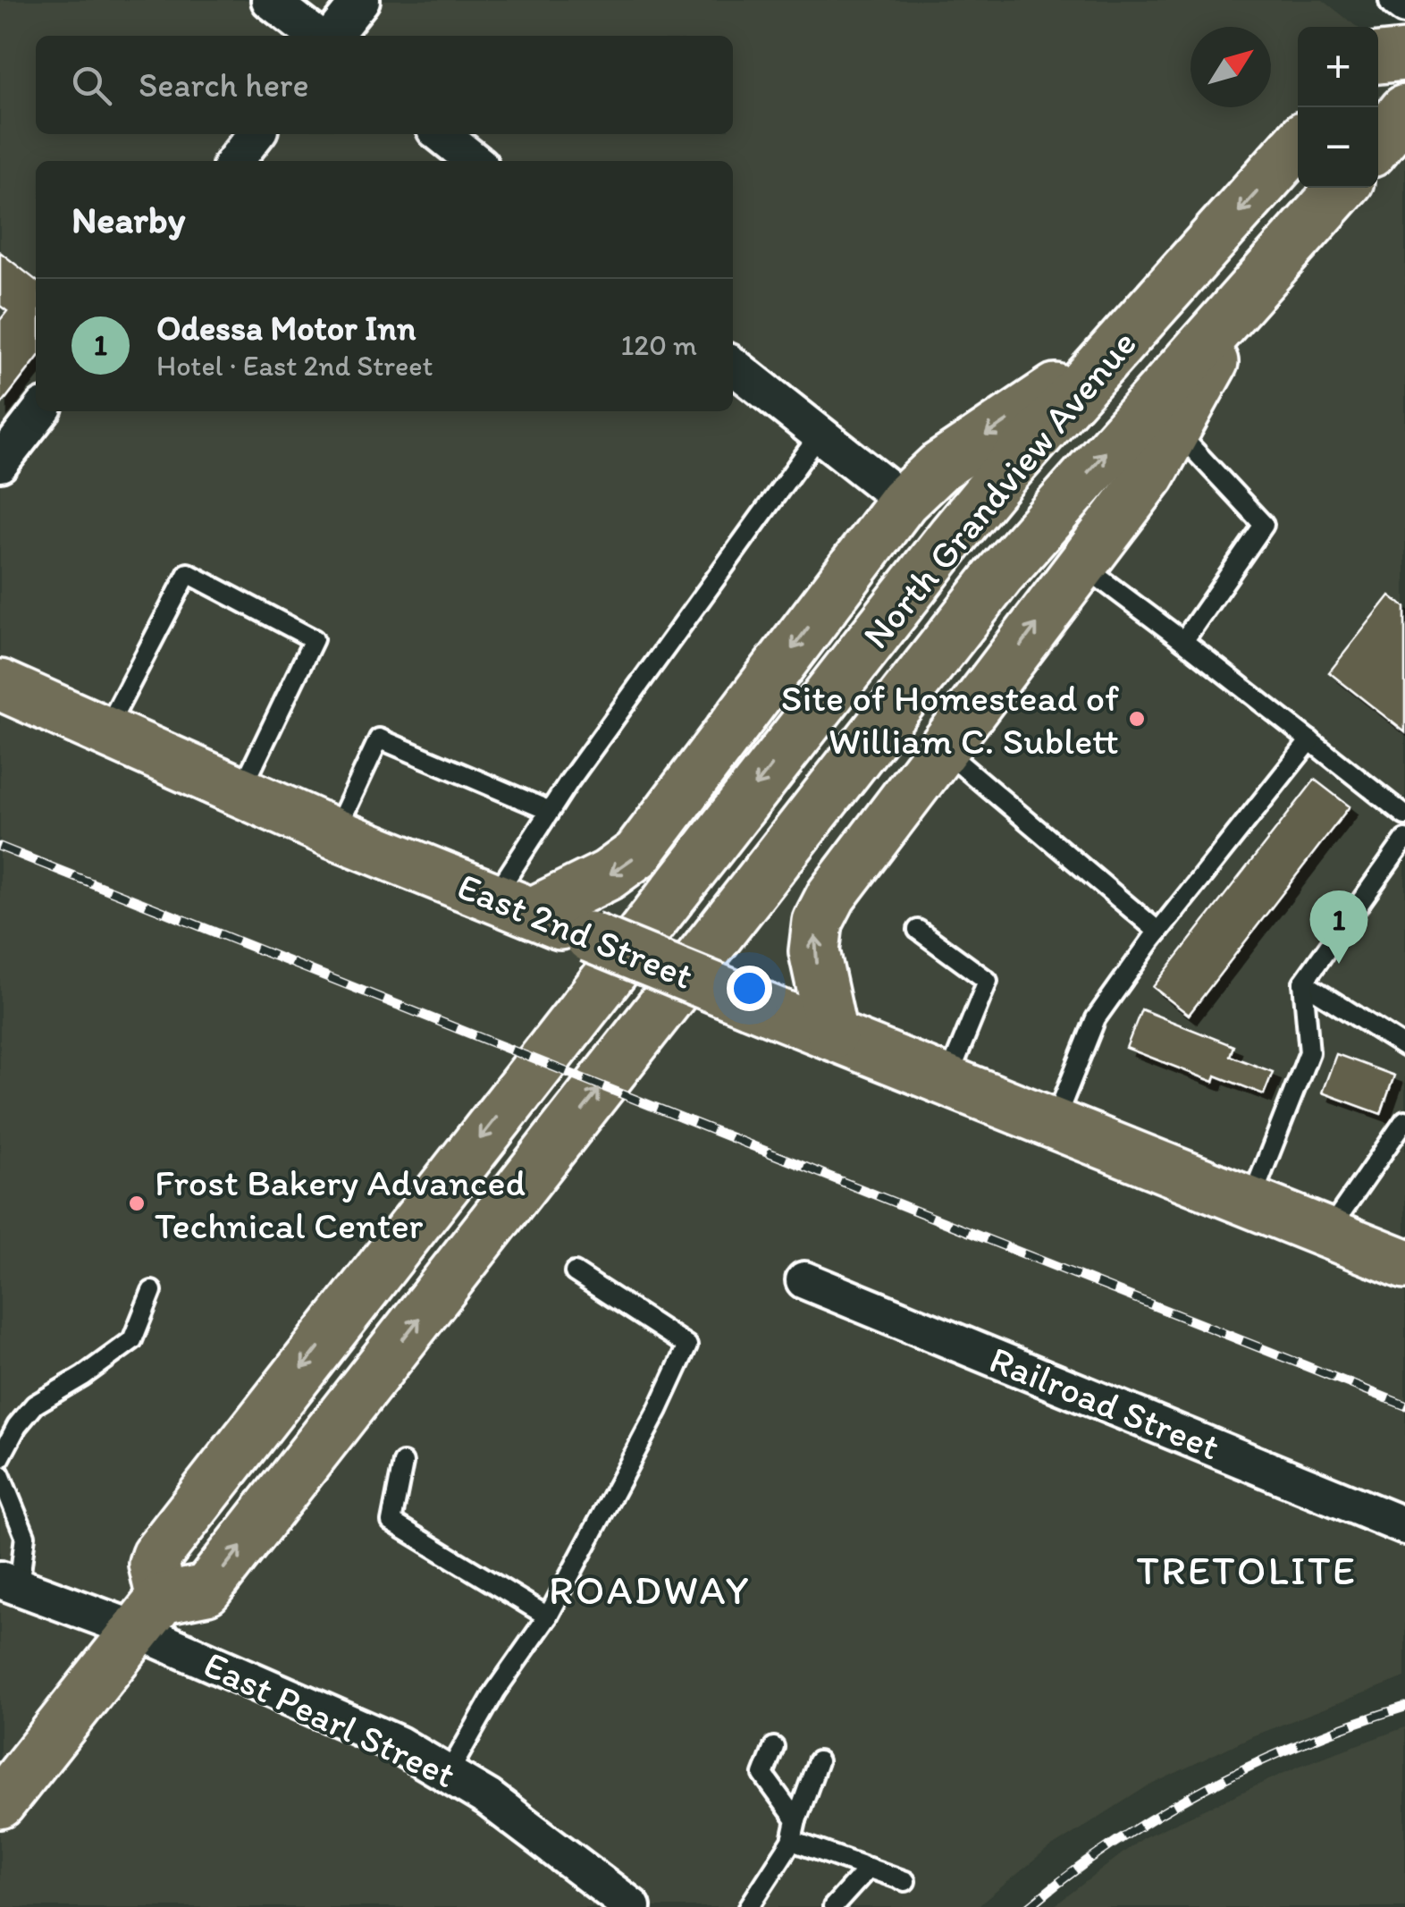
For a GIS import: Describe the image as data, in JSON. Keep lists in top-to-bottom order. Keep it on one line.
{"streets":{"main road":["North Grandview Avenue","East 2nd Street"],"street":["Railroad Street","East Pearl Street"]},"crossings":[["North Grandview Avenue","East Pearl Street"]],"districts":["TRETOLITE","ROADWAY"],"places":["Site of Homestead of William C. Sublett","Frost Bakery Advanced Technical Center"],"north":"top right","page":{"map_buttons":["+","−"],"search":"Search here","heading":"Nearby","list":[{"mark":"1","name":"Odessa Motor Inn","note":"Hotel · East 2nd Street","value":"120 m"}],"pins":"1"}}
